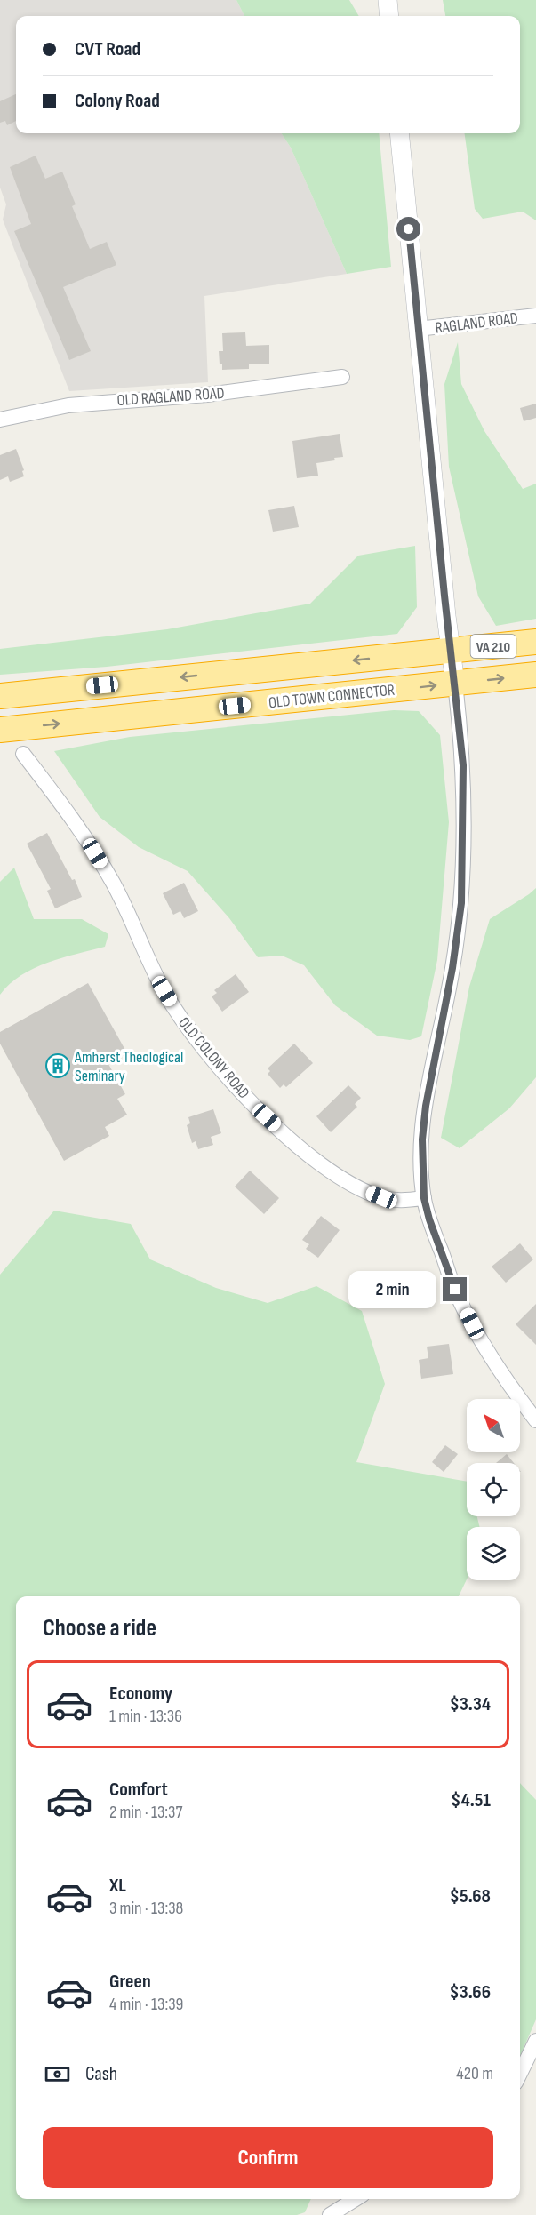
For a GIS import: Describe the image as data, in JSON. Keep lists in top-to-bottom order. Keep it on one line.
{"streets":{"highway":["VA 210","OLD TOWN CONNECTOR"],"street":["RAGLAND ROAD","OLD RAGLAND ROAD","OLD COLONY ROAD"]},"places":{"building":["Amherst Theological Seminary"]},"north":"top left","page":{"banner":["CVT Road","Colony Road"],"bubble":"2 min","heading":"Choose a ride","list":[{"name":"Economy","note":"1 min · 13:36","value":"$3.34"},{"name":"Comfort","note":"2 min · 13:37","value":"$4.51"},{"name":"XL","note":"3 min · 13:38","value":"$5.68"},{"name":"Green","note":"4 min · 13:39","value":"$3.66"}],"pay":["Cash","420 m"],"buttons":"Confirm"}}
